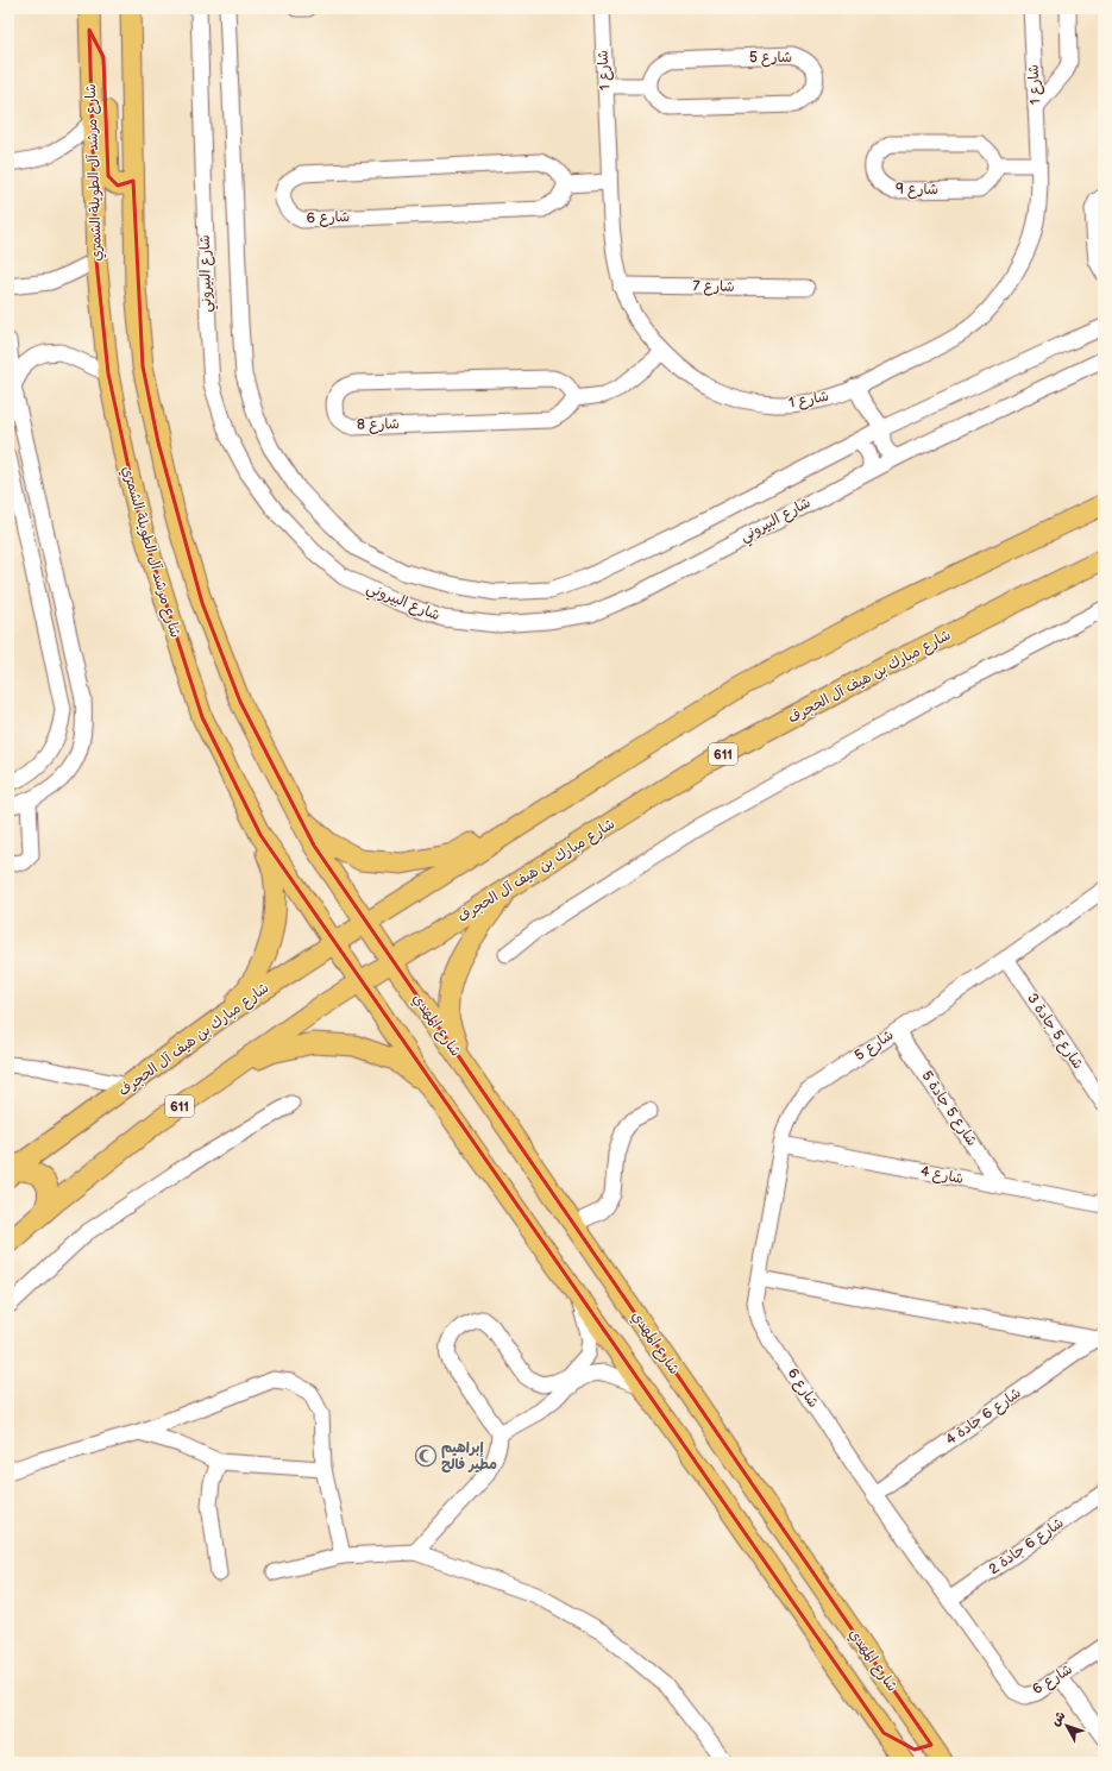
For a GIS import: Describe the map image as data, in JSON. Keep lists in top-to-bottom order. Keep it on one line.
{"streets":{"main road":["شارع مرشد آل الطويلة الشمري","شارع مبارك بن هيف آل الحجرف","611","شارع المهدي"],"street":["شارع 5","شارع 1","شارع 9","شارع 6","شارع البيروني","شارع 7","شارع 8","شارع 5 جادة 3","شارع 5 جادة 5","شارع 4","شارع 6 جادة 4","شارع 6 جادة 2"]},"crossings":[["شارع 5","شارع 6"],["شارع 5","شارع 5 جادة 3"],["شارع 5","شارع 5 جادة 5"],["شارع 5","شارع 4"],["شارع 1","شارع 7"],["شارع مرشد آل الطويلة الشمري","شارع مبارك بن هيف آل الحجرف"],["شارع 6","شارع 6 جادة 4"],["شارع 6","شارع 6 جادة 2"],["شارع مبارك بن هيف آل الحجرف","شارع المهدي"],["شارع 5 جادة 5","شارع 4"]],"places":{"mosque":["إبراهيم مطير فالح"]},"north":"top left"}
